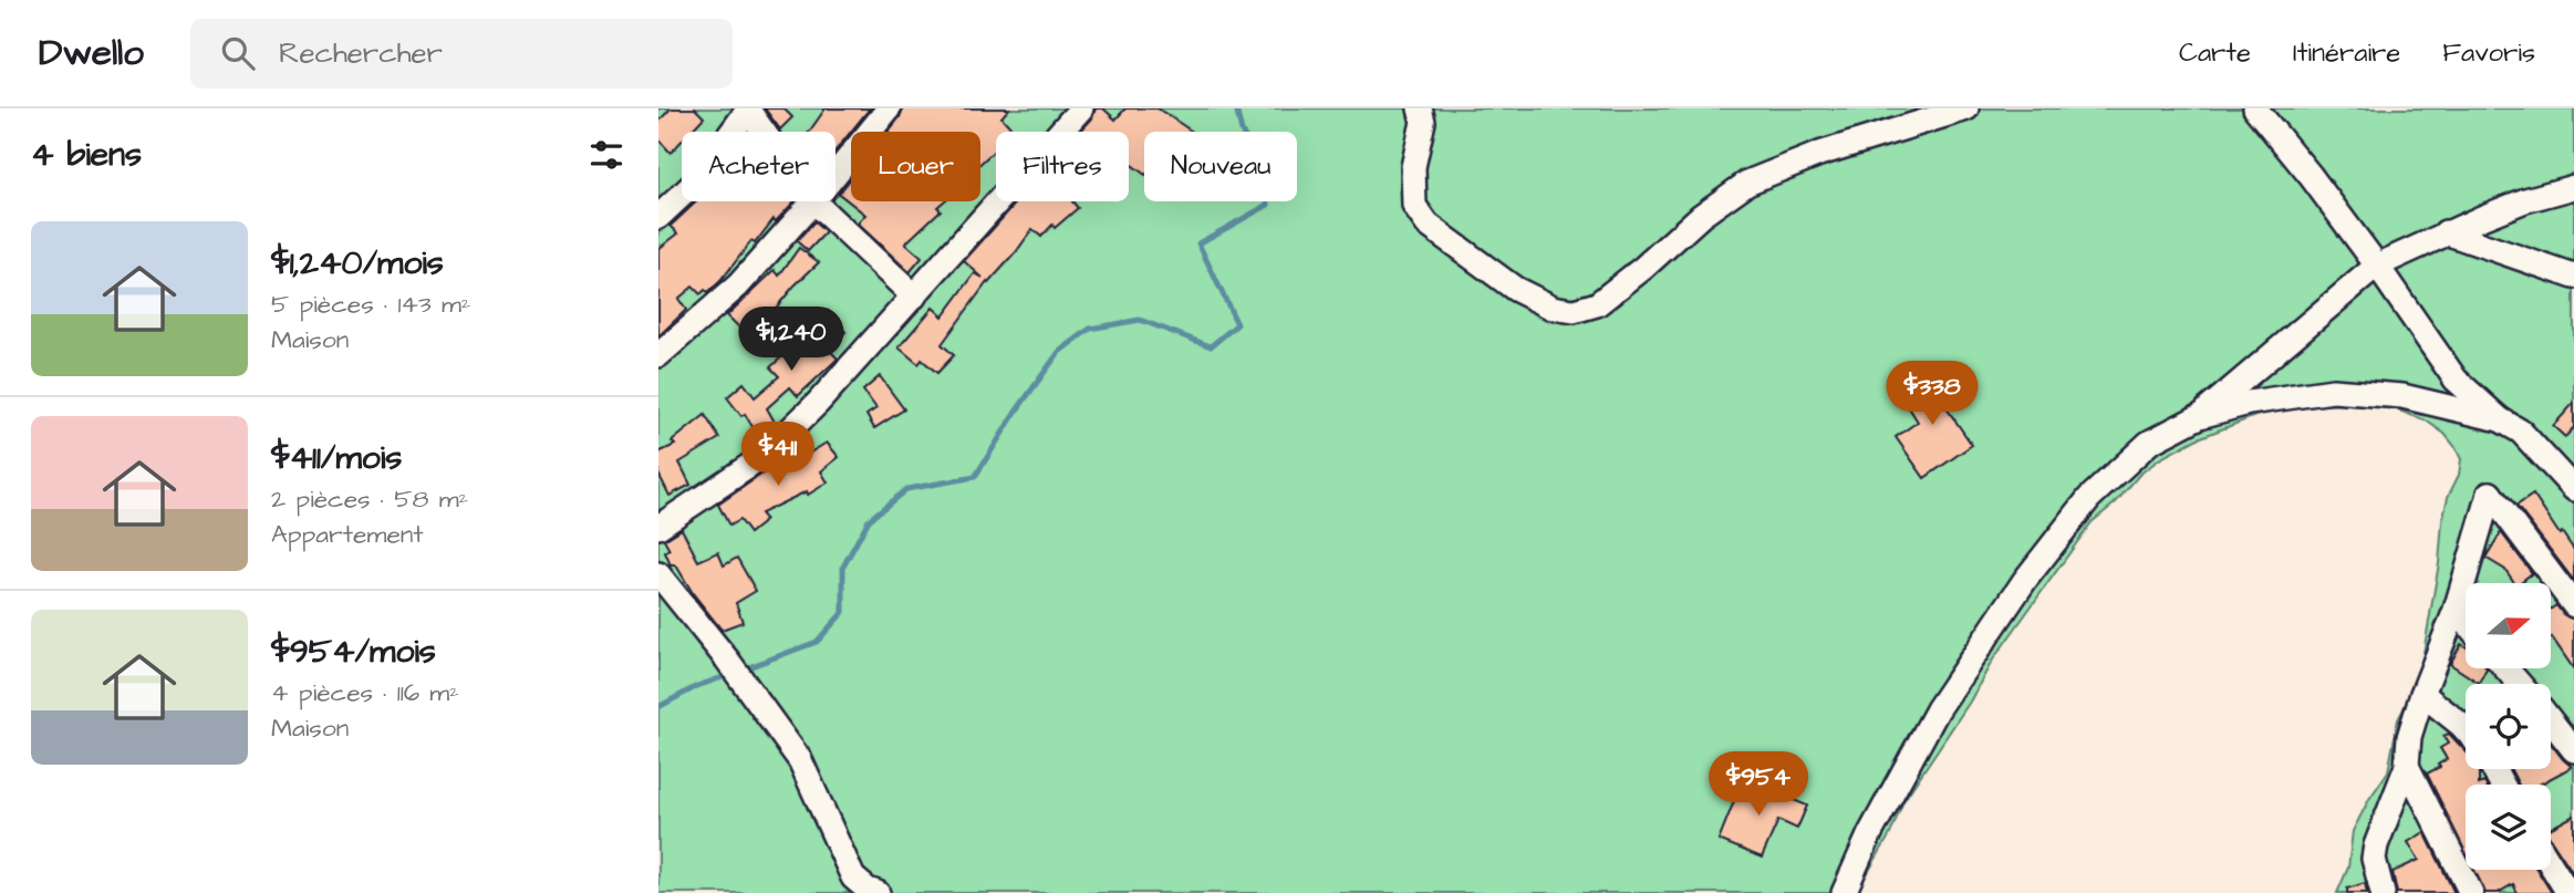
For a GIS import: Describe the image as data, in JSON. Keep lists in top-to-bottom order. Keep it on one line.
{"north":"right","page":{"header":"Dwello","search":"Rechercher","nav":["Carte","Itinéraire","Favoris"],"heading":"4 biens","chip":["Acheter","Louer","Filtres","Nouveau"],"list":[{"name":"$1,240/mois","note":"5 pièces · 143 m² · Maison"},{"name":"$411/mois","note":"2 pièces · 58 m² · Appartement"},{"name":"$954/mois","note":"4 pièces · 116 m² · Maison"}],"price":["$1,240","$338","$411","$954"]}}
